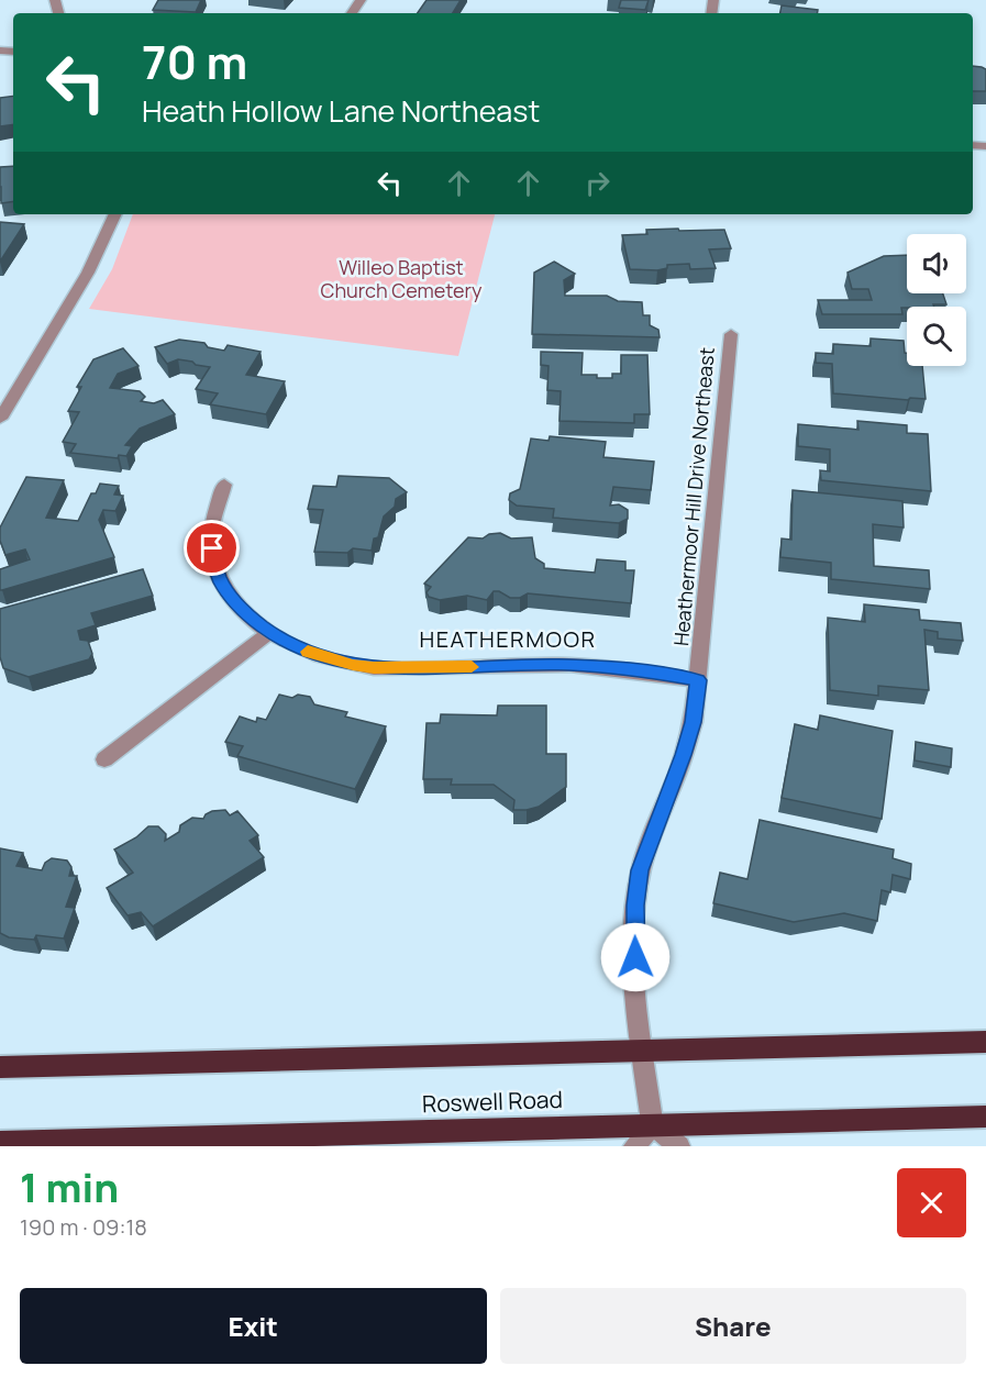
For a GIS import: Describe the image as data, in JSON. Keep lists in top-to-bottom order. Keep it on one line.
{"streets":{"highway":["Roswell Road"],"street":["Heathermoor Hill Drive Northeast"]},"crossings":[["Heathermoor Hill Drive Northeast","Roswell Road"]],"districts":["HEATHERMOOR"],"parks":["Willeo Baptist Church Cemetery"],"page":{"turn":["70 m","Heath Hollow Lane Northeast"],"heading":["1 min","190 m · 09:18"],"buttons":["Exit","Share"]}}
